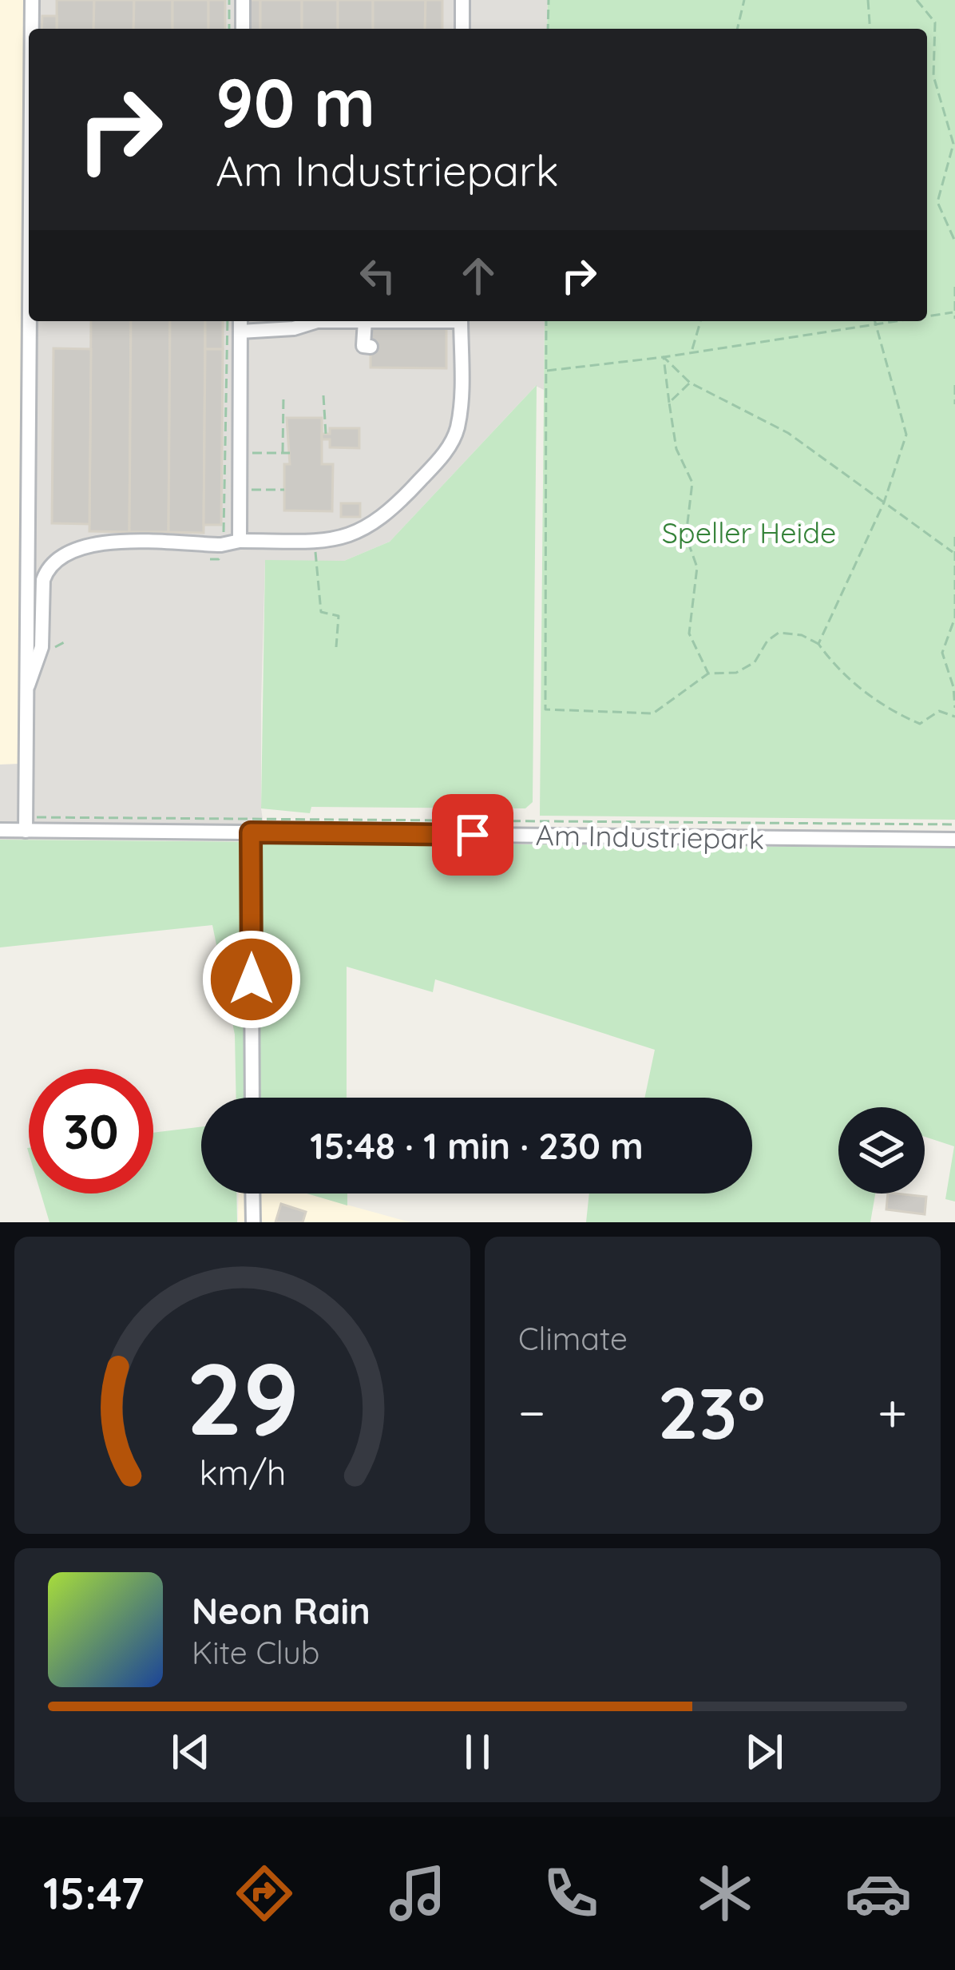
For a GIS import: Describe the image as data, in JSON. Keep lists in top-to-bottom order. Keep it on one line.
{"streets":{"street":["Am Industriepark"]},"parks":["Speller Heide"],"page":{"turn":["90 m","Am Industriepark"],"limit":"30","trip":"15:48 · 1 min · 230 m","tile":"Climate","heat":["−","23°","+"],"song":["Neon Rain","Kite Club"],"tabs":"15:47","gauge":["29","km/h"]}}
